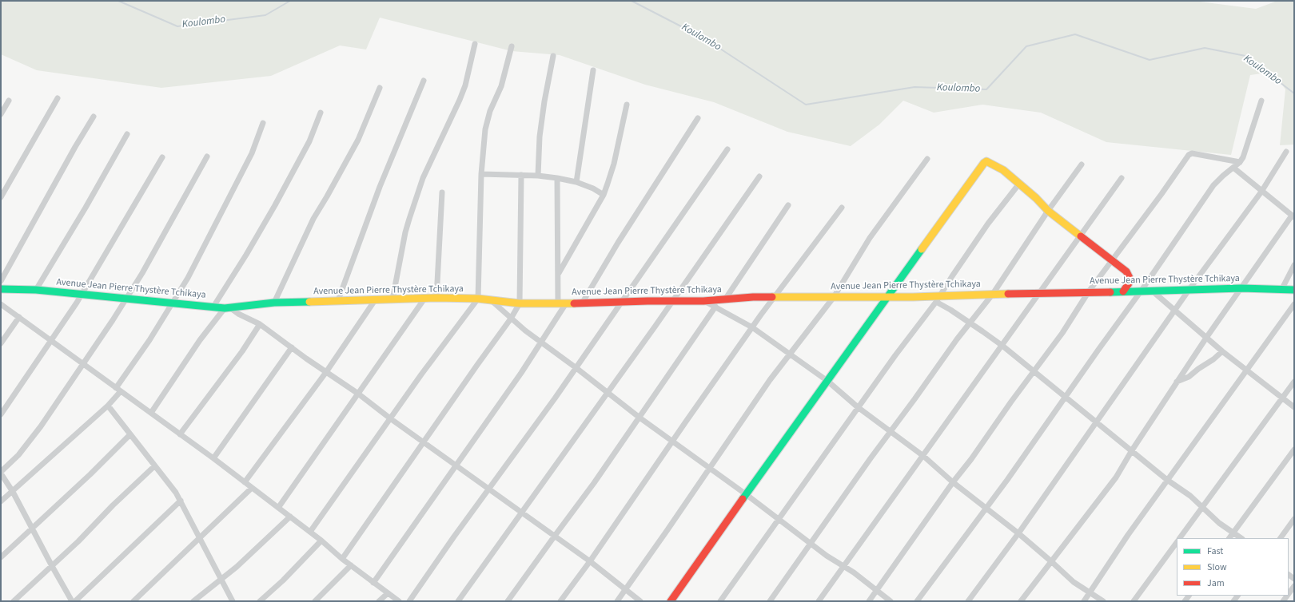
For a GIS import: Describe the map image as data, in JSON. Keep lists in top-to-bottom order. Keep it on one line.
{"streets":{"street":["Avenue Jean Pierre Thystère Tchikaya"]},"water":["Koulombo"],"legend":["Fast","Slow","Jam"]}
